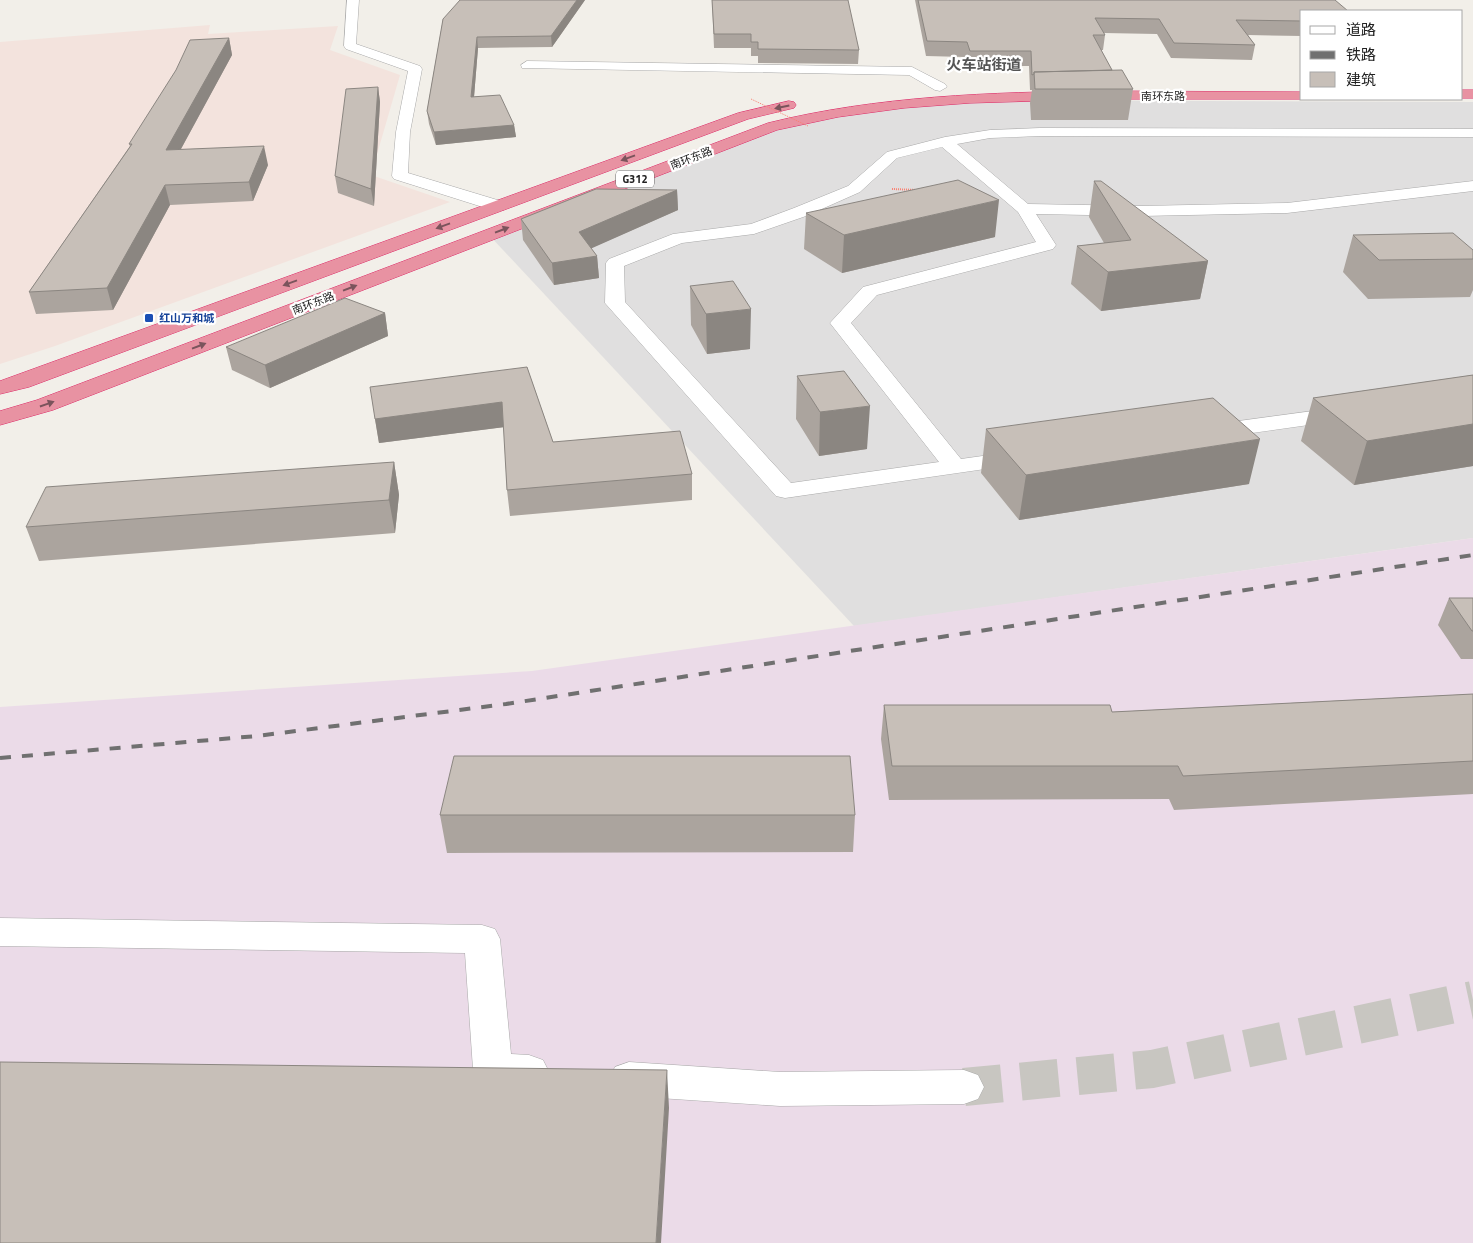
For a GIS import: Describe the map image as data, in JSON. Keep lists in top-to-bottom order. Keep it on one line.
{"streets":{"highway":["南环东路","G312"]},"districts":["火车站街道"],"places":{"transit":["红山万和城"]},"legend":["道路","铁路","建筑"]}
